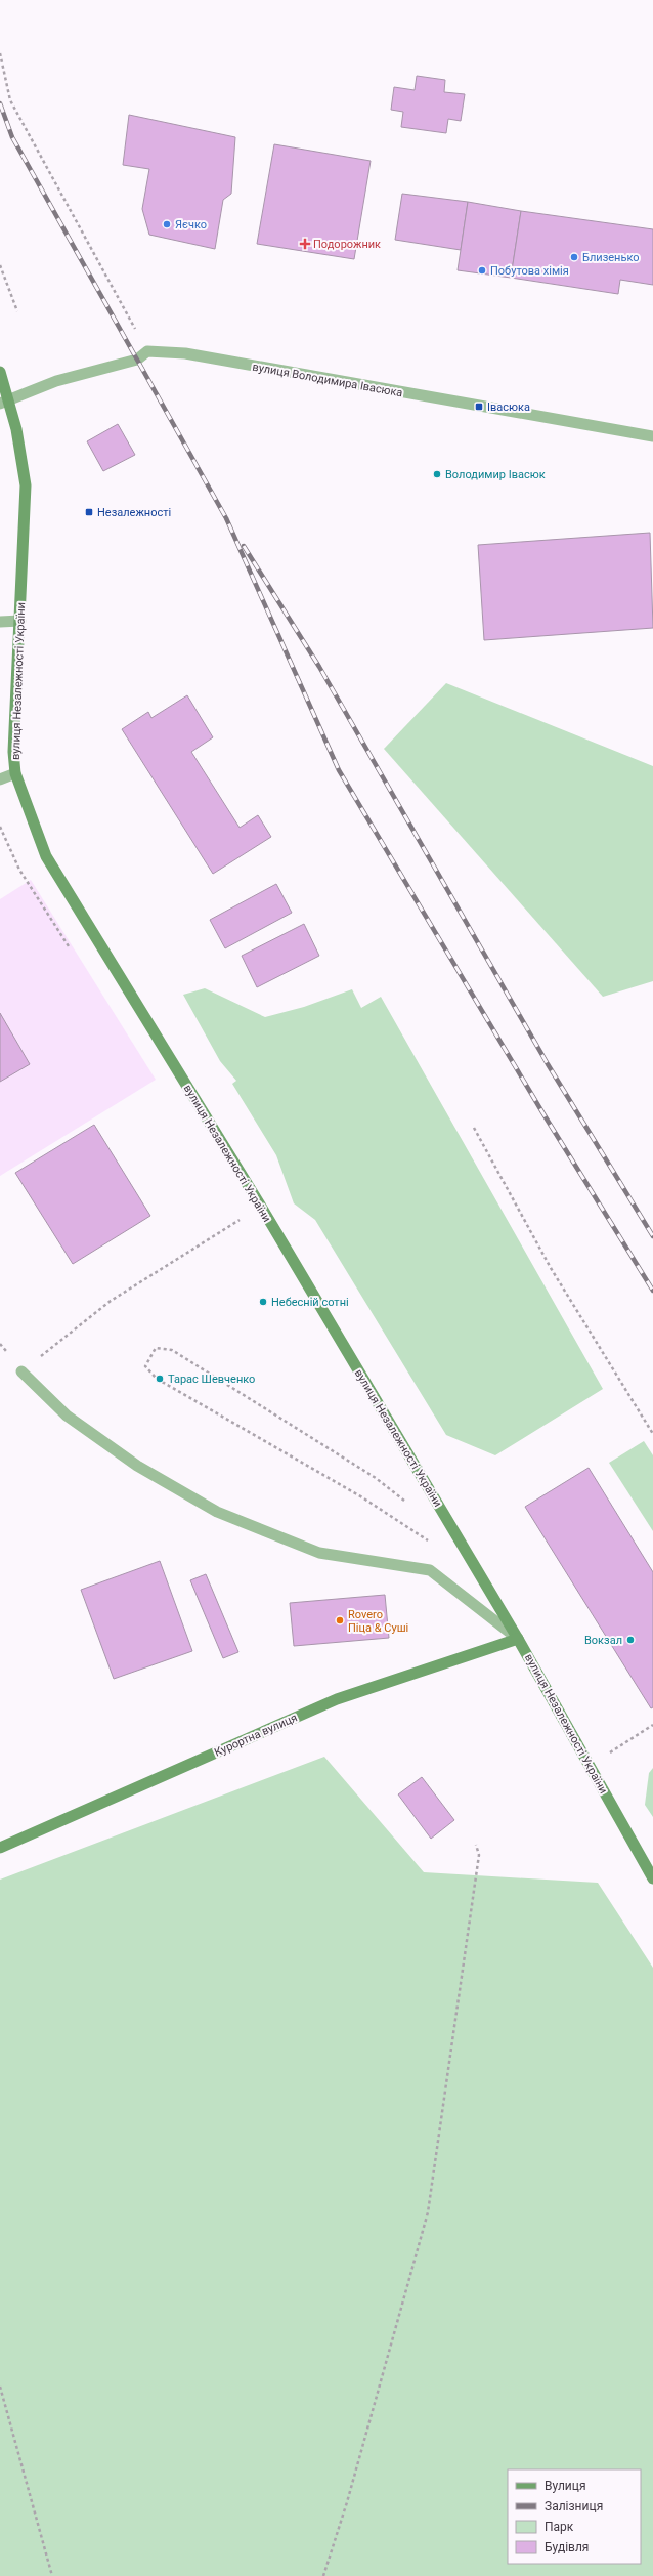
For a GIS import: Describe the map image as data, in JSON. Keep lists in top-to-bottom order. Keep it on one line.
{"streets":{"main road":["вулиця Незалежності України","Курортна вулиця"],"street":["вулиця Володимира Івасюка"]},"crossings":[["вулиця Незалежності України","Курортна вулиця"]],"places":{"other":["Яєчко","Близенько","Побутова хімія","Володимир Івасюк","Небесній сотні","Тарас Шевченко","Rovero Піца & Суші","Вокзал"],"health":["Подорожник"],"transit":["Івасюка","Незалежності"]},"legend":["Вулиця","Залізниця","Парк","Будівля"]}
